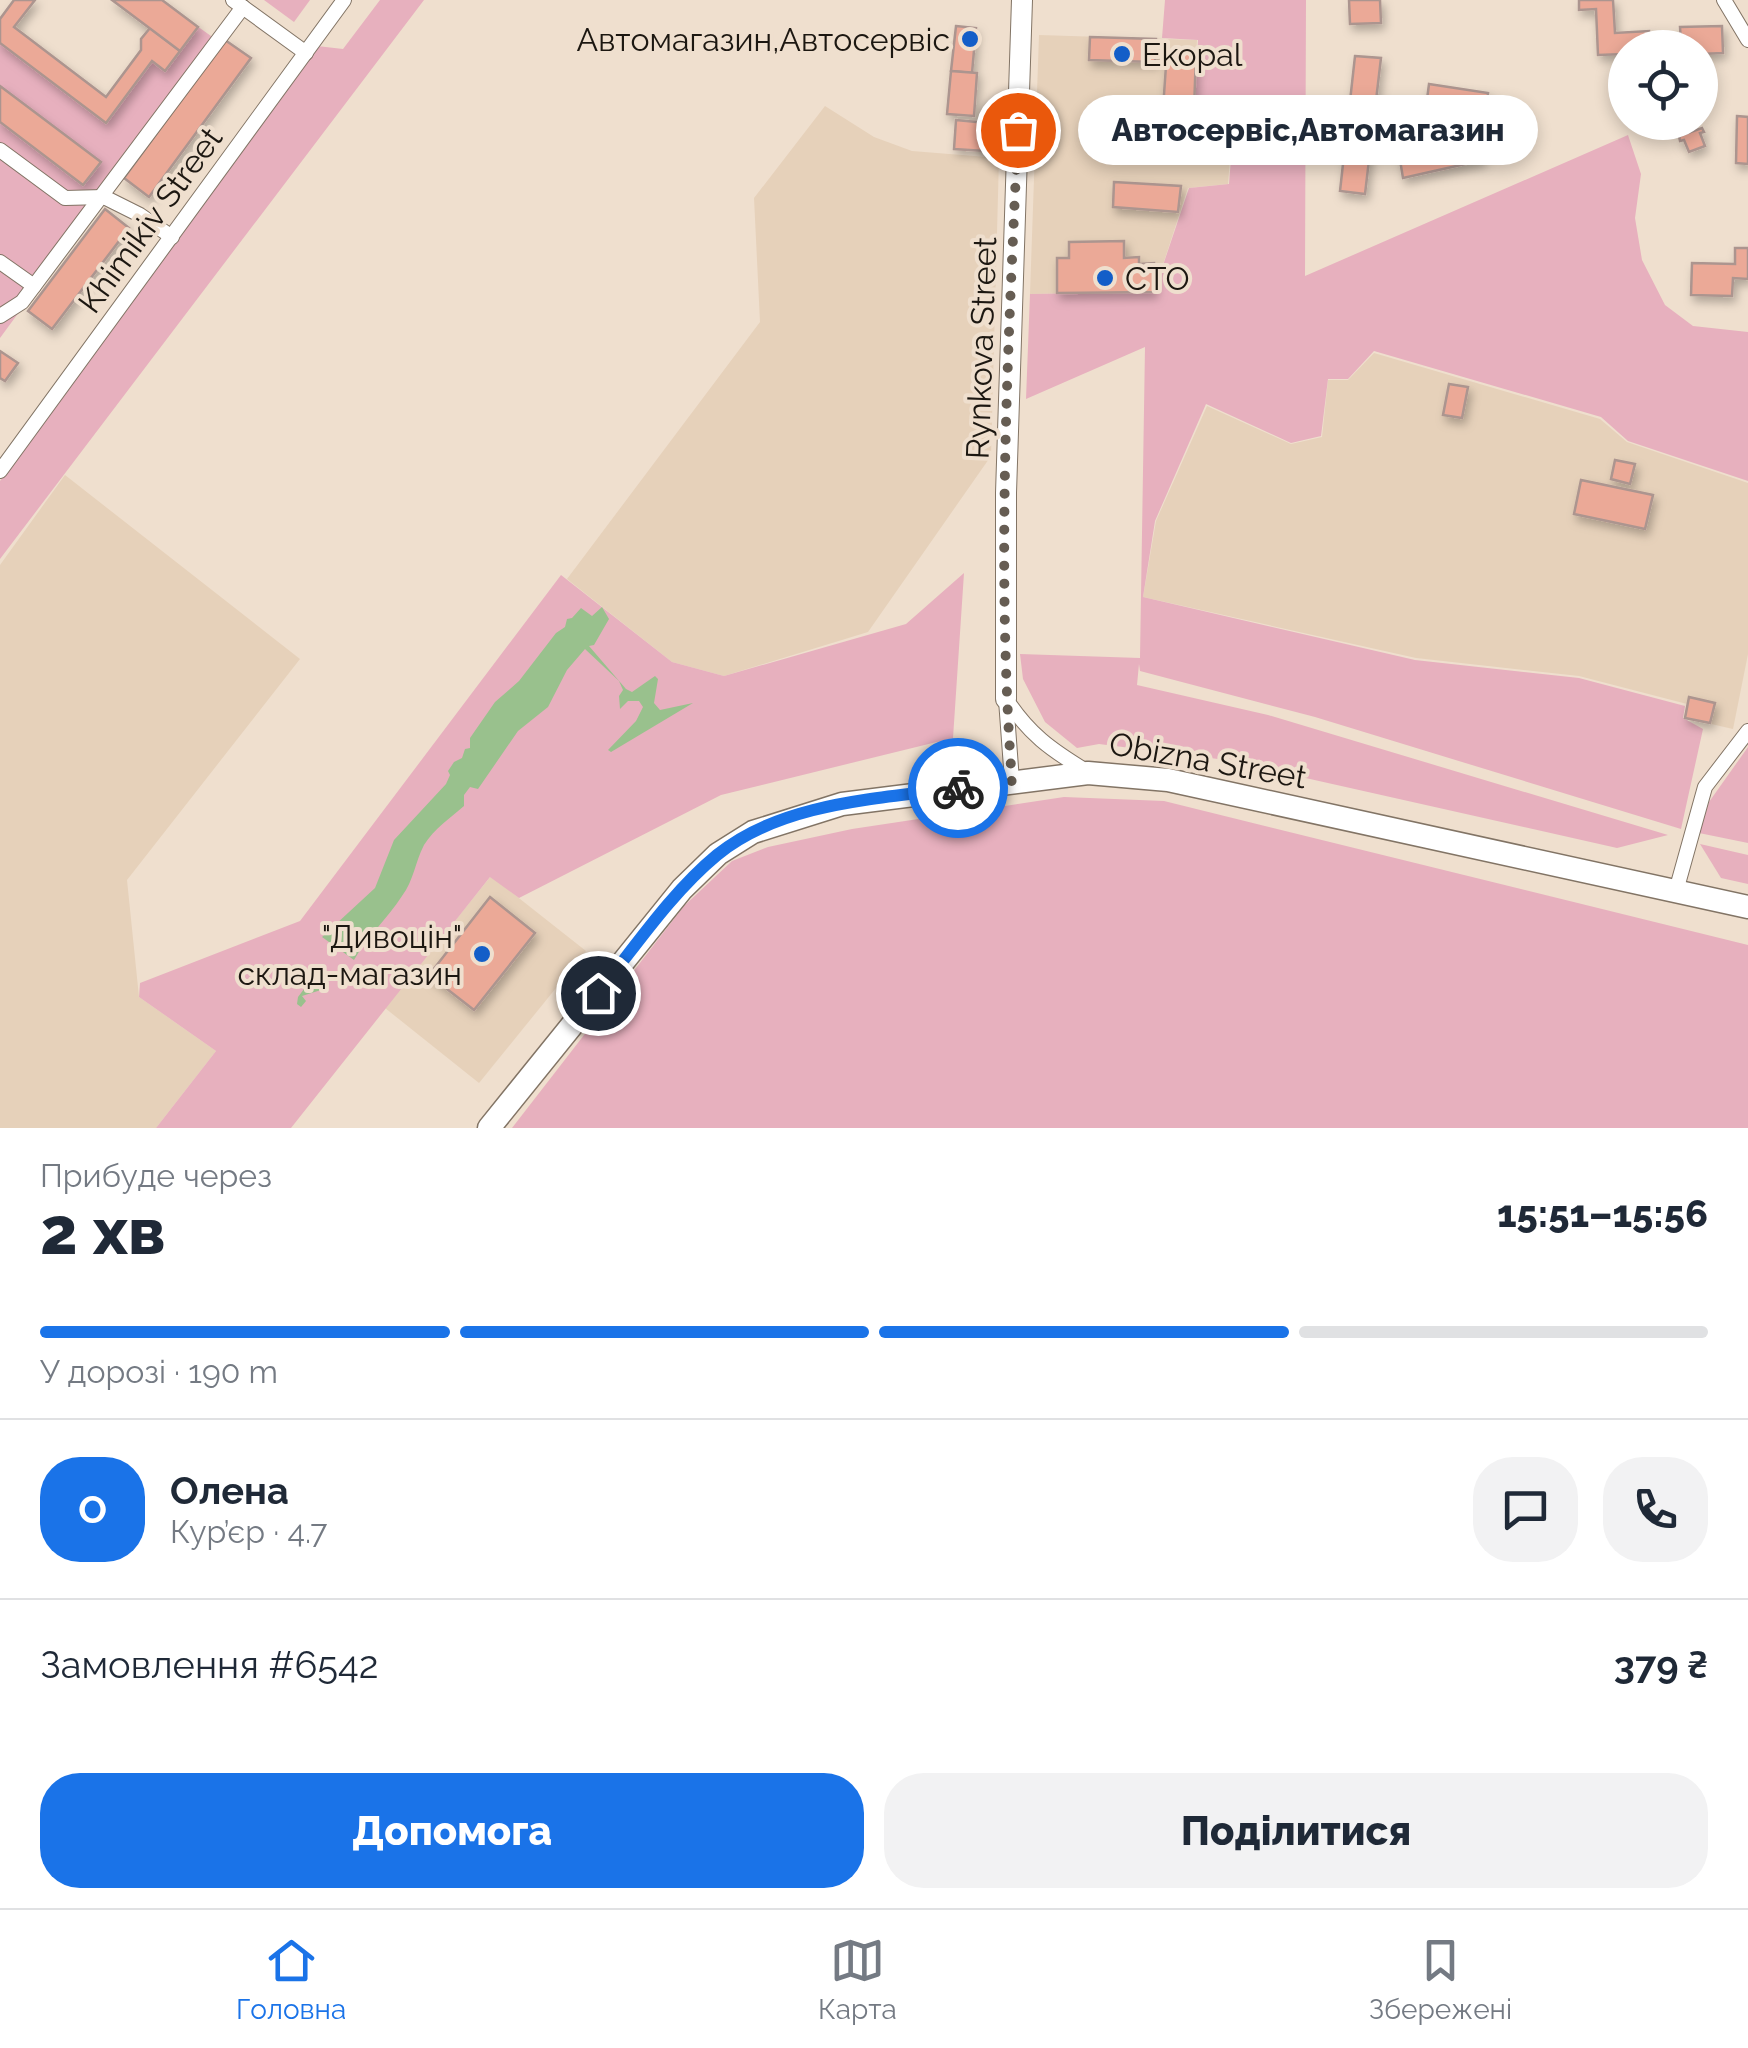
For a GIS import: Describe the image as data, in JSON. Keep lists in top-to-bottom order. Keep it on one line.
{"streets":{"main road":["Rynkova Street","Obizna Street"],"street":["Khimikiv Street"]},"crossings":[["Rynkova Street","Obizna Street"]],"places":["Автомагазин,Автосервіс","Ekopal","Автосервіс,Автомагазин","СТО","\"Дивоцін\" склад-магазин"],"page":{"bubble":"Автосервіс,Автомагазин","heading":["2 хв","Прибуде через","15:51–15:56"],"panel":["Олена","Кур’єр · 4.7","Замовлення #6542","379 ₴"],"bar":"У дорозі · 190 m","round":"О","buttons":["Допомога","Поділитися"],"tabs":["Головна","Карта","Збережені"]}}
